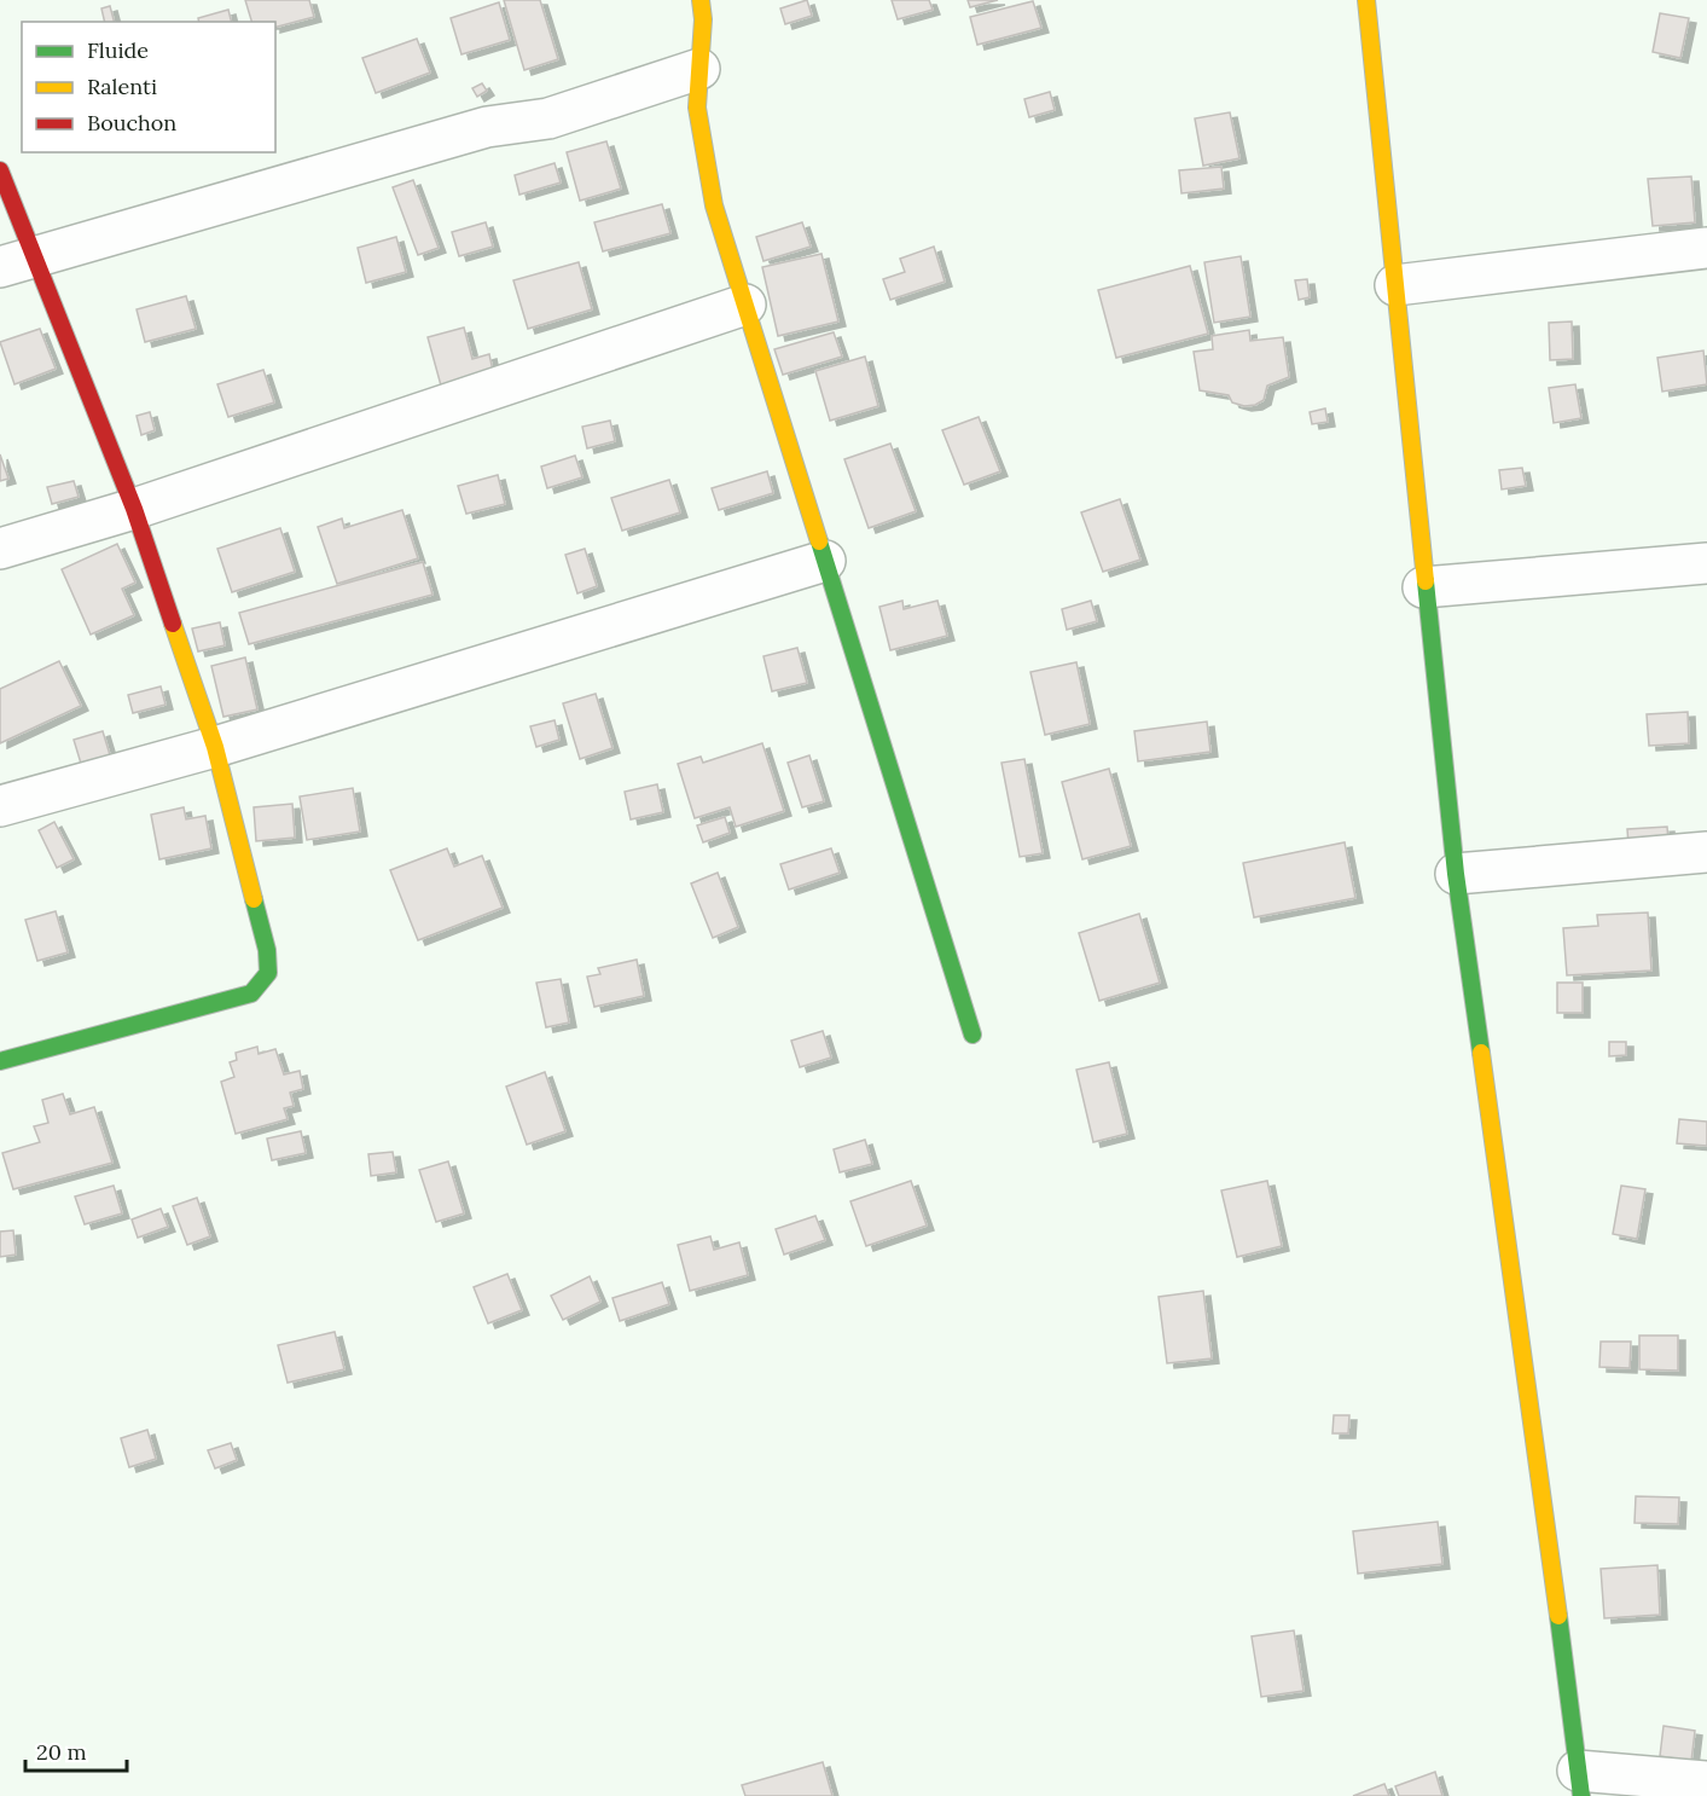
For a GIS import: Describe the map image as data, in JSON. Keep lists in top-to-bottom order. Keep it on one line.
{"legend":["Fluide","Ralenti","Bouchon"],"scale_bar":"20 m"}
